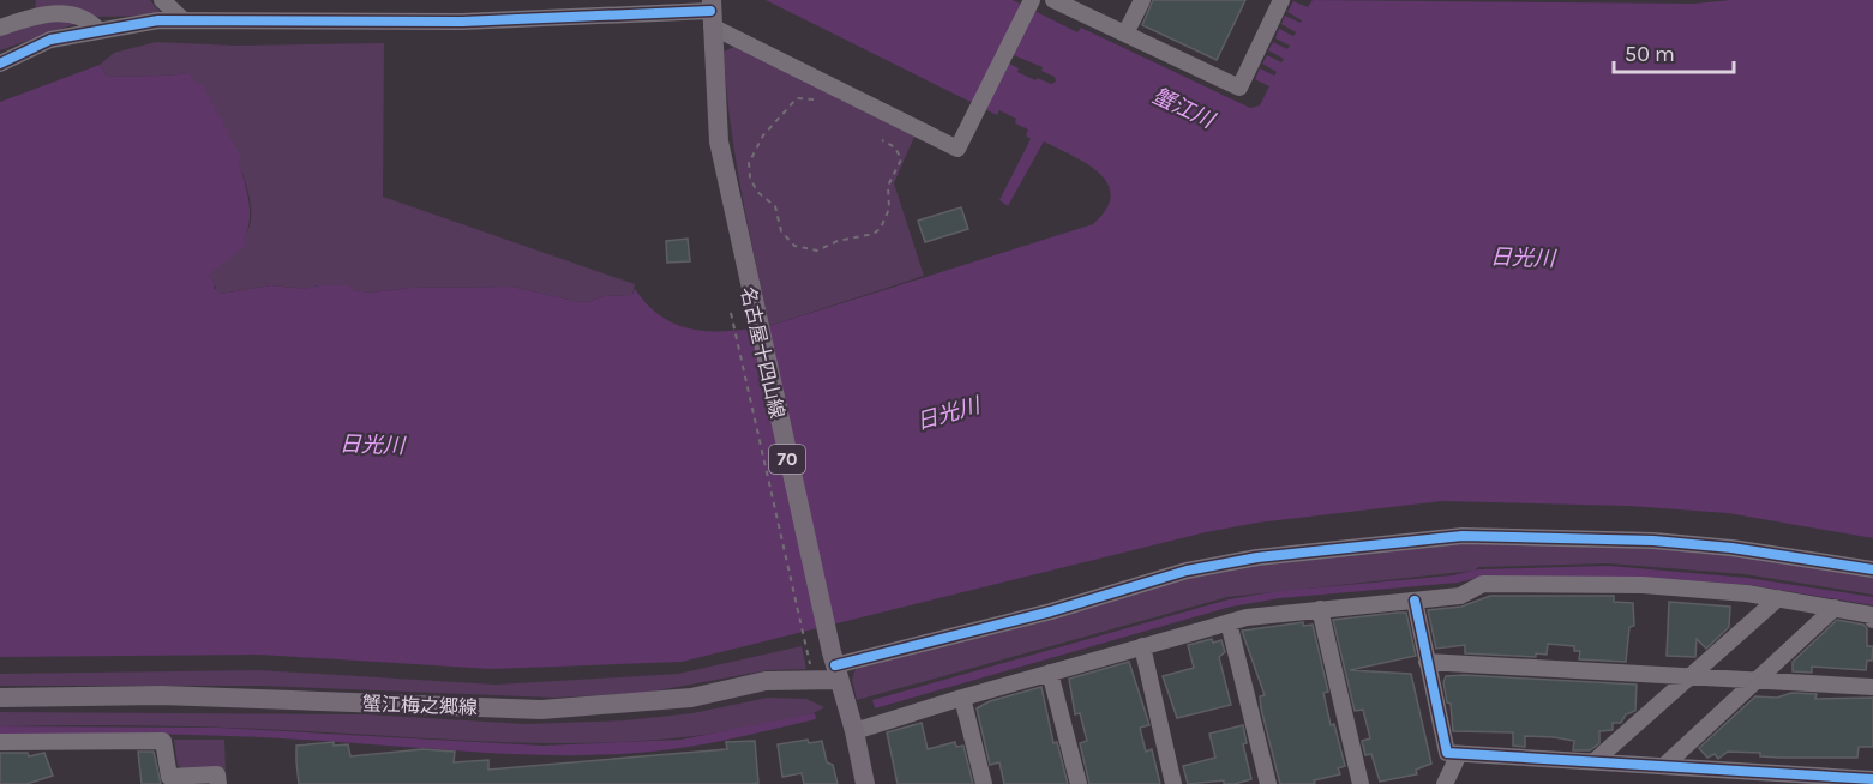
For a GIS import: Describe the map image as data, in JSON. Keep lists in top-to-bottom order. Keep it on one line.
{"streets":{"main road":["名古屋十四山線","70","蟹江梅之郷線"]},"crossings":[["名古屋十四山線","蟹江梅之郷線"]],"water":["蟹江川","日光川"],"scale_bar":"50 m"}
